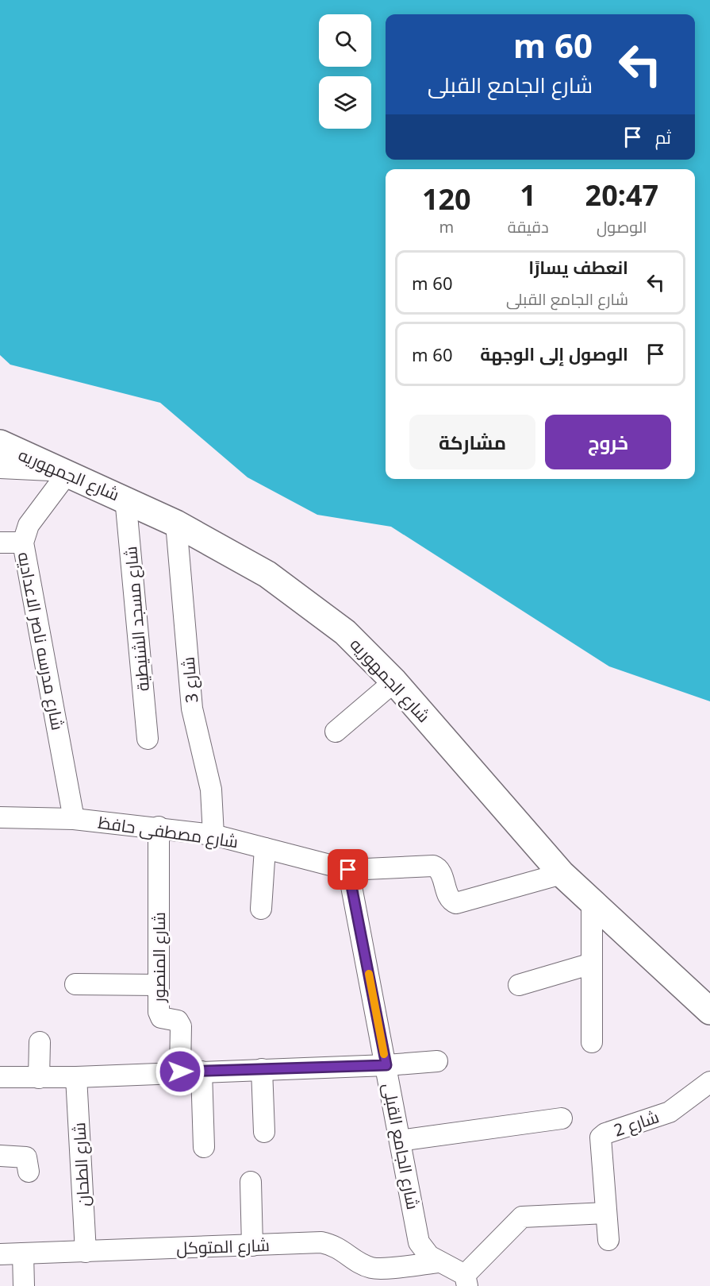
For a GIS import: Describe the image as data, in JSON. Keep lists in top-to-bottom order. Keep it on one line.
{"streets":{"street":["شارع الجمهوريه","شارع مسجد الشنيطية","شارع مدرسه ناصر الاعداديه","شارع 3","شارع مصطفى حافظ","شارع المنصور","شارع 2","شارع الجامع القبلى","شارع الطحان","شارع المتوكل"]},"crossings":[["شارع الجمهوريه","شارع مسجد الشنيطية"],["شارع الجمهوريه","شارع مدرسه ناصر الاعداديه"],["شارع الجمهوريه","شارع 3"],["شارع الجمهوريه","شارع مصطفى حافظ"],["شارع مدرسه ناصر الاعداديه","شارع مصطفى حافظ"],["شارع 3","شارع مصطفى حافظ"],["شارع مصطفى حافظ","شارع المنصور"],["شارع مصطفى حافظ","شارع الجامع القبلى"],["شارع الجامع القبلى","شارع المتوكل"],["شارع الطحان","شارع المتوكل"]],"page":{"turn":["60 m","شارع الجامع القبلى"],"then":"ثم","eta":["20:47","الوصول","1","دقيقة","120","m"],"list":[{"name":"انعطف يسارًا","note":"شارع الجامع القبلى","value":"60 m"},{"name":"الوصول إلى الوجهة","value":"60 m"}],"buttons":["خروج","مشاركة"]}}
